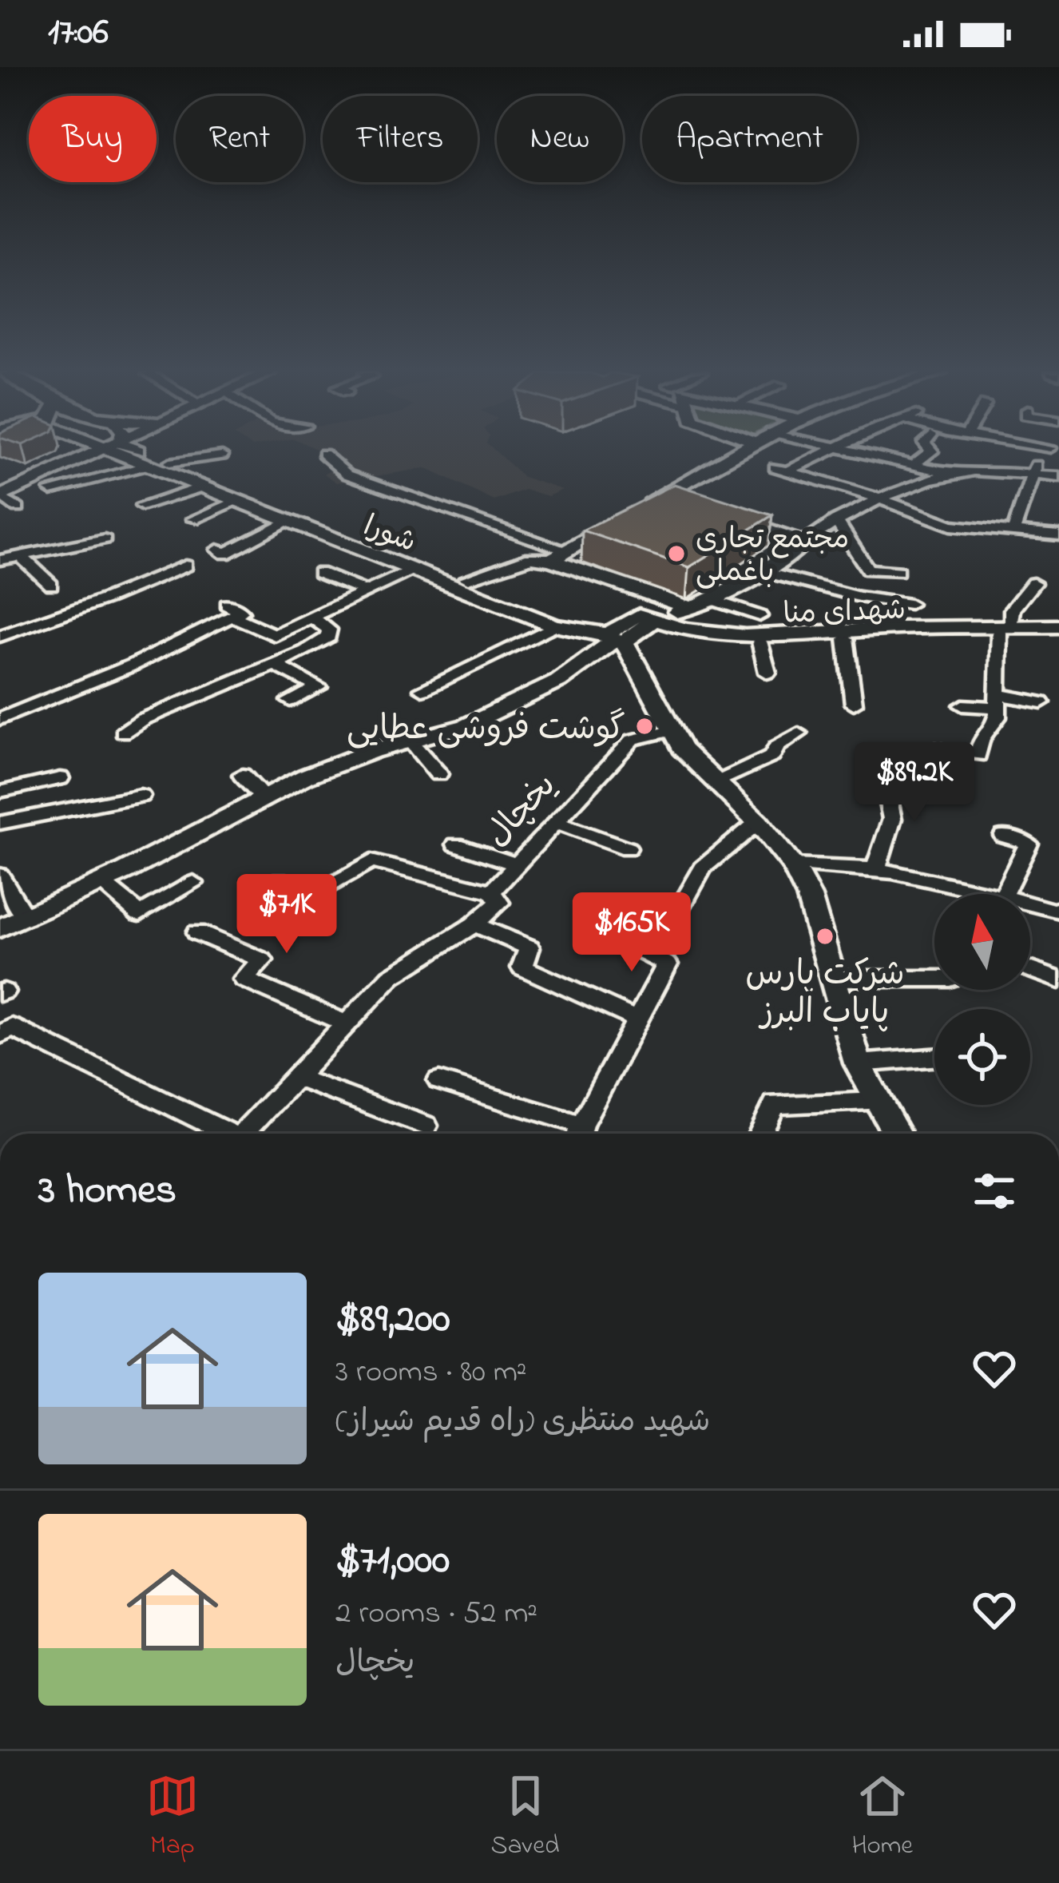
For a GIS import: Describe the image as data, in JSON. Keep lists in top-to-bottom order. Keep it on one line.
{"streets":{"street":["شورا","شهدای منا","یخچال"]},"crossings":[["شورا","شهدای منا"]],"places":["مجتمع تجاری باغملی","گوشت فروشی عطایی","شرکت پارس پایاب البرز"],"north":"top","page":{"status":"17:06","chip":["Buy","Rent","Filters","New","Apartment"],"price":["$89.2K","$71K","$165K"],"heading":"3 homes","list":[{"name":"$89,200","note":"3 rooms · 80 m² · شهید منتظری (راه قدیم شیراز)"},{"name":"$71,000","note":"2 rooms · 52 m² · یخچال"}],"tabs":["Map","Saved","Home"]}}
